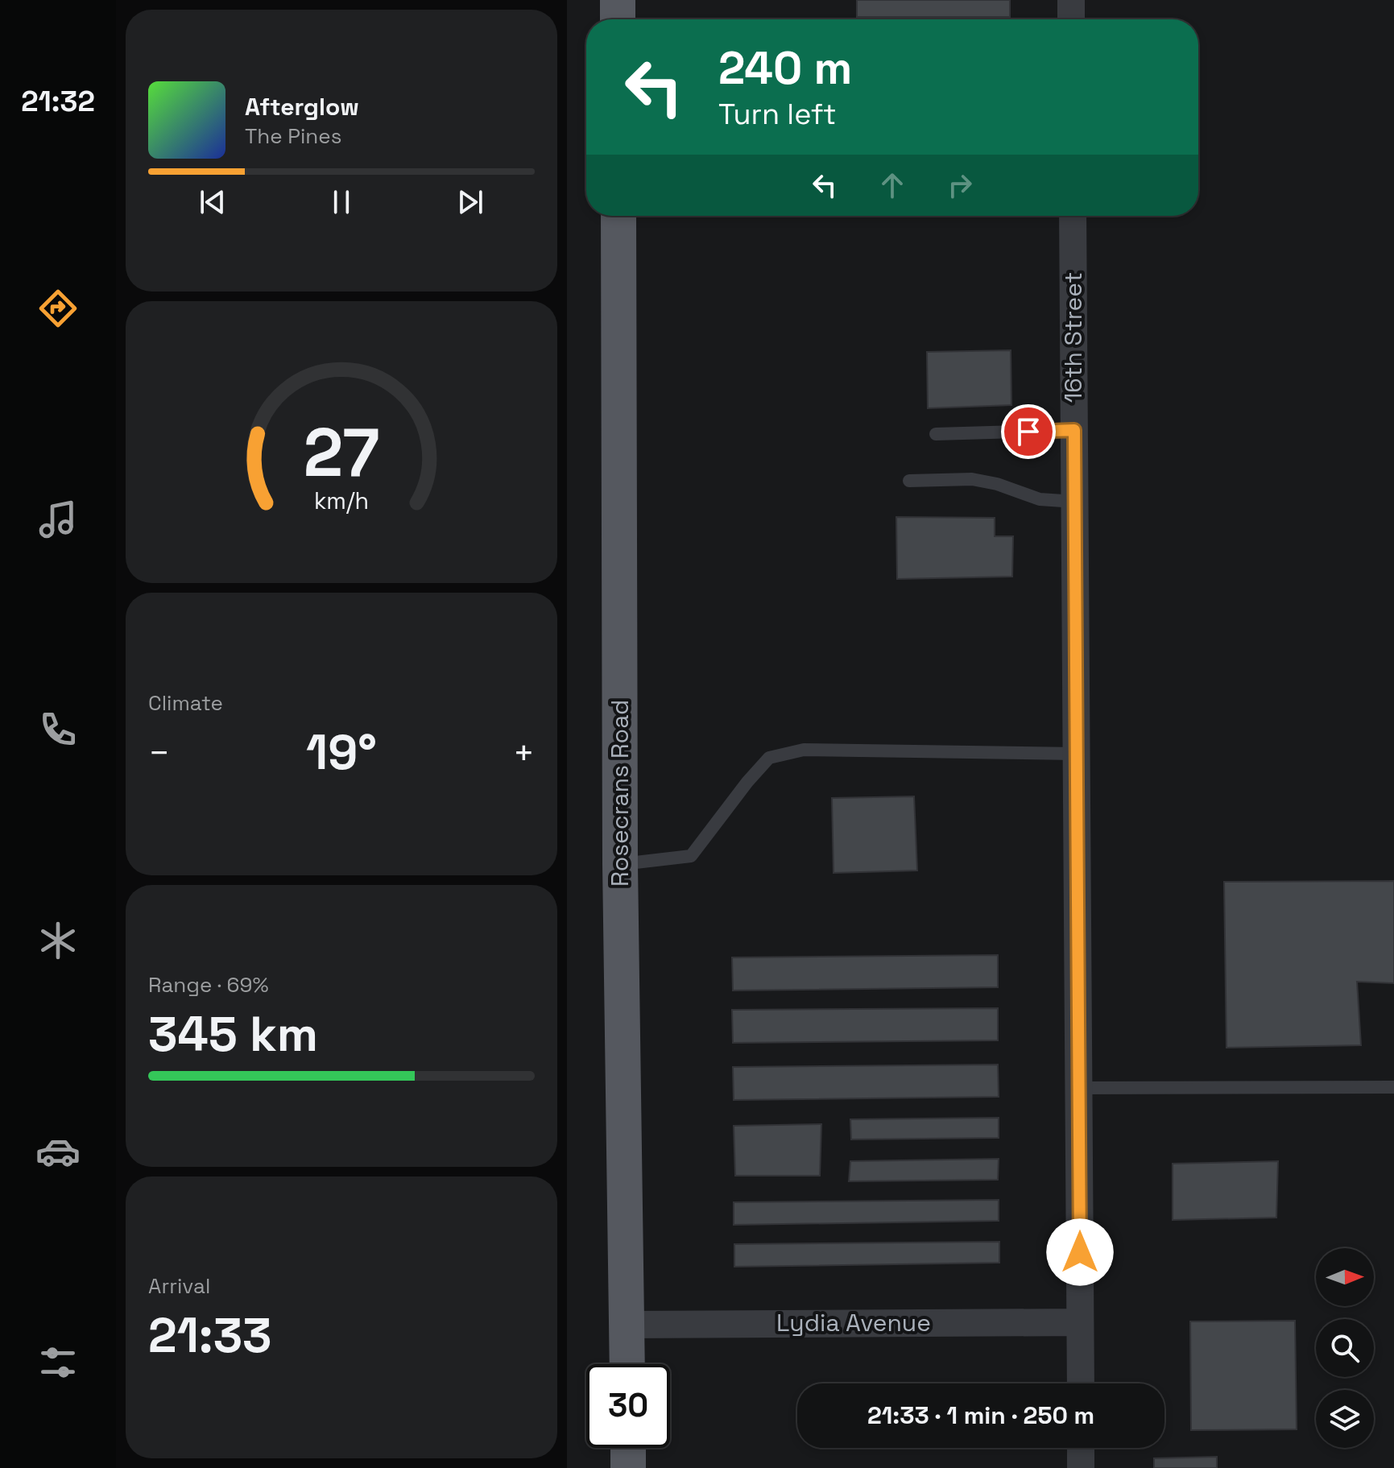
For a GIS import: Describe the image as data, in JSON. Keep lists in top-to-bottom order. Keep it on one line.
{"streets":{"main road":["Rosecrans Road"],"street":["16th Street","Lydia Avenue"]},"crossings":[["16th Street","Lydia Avenue"],["Rosecrans Road","Lydia Avenue"]],"north":"right","page":{"tabs":"21:32","turn":["240 m","Turn left"],"song":["Afterglow","The Pines"],"tile":["Climate",["Range · 69%","345 km"],["Arrival","21:33"]],"heat":["−","19°","+"],"limit":"30","trip":"21:33 · 1 min · 250 m","gauge":["27","km/h"]}}
